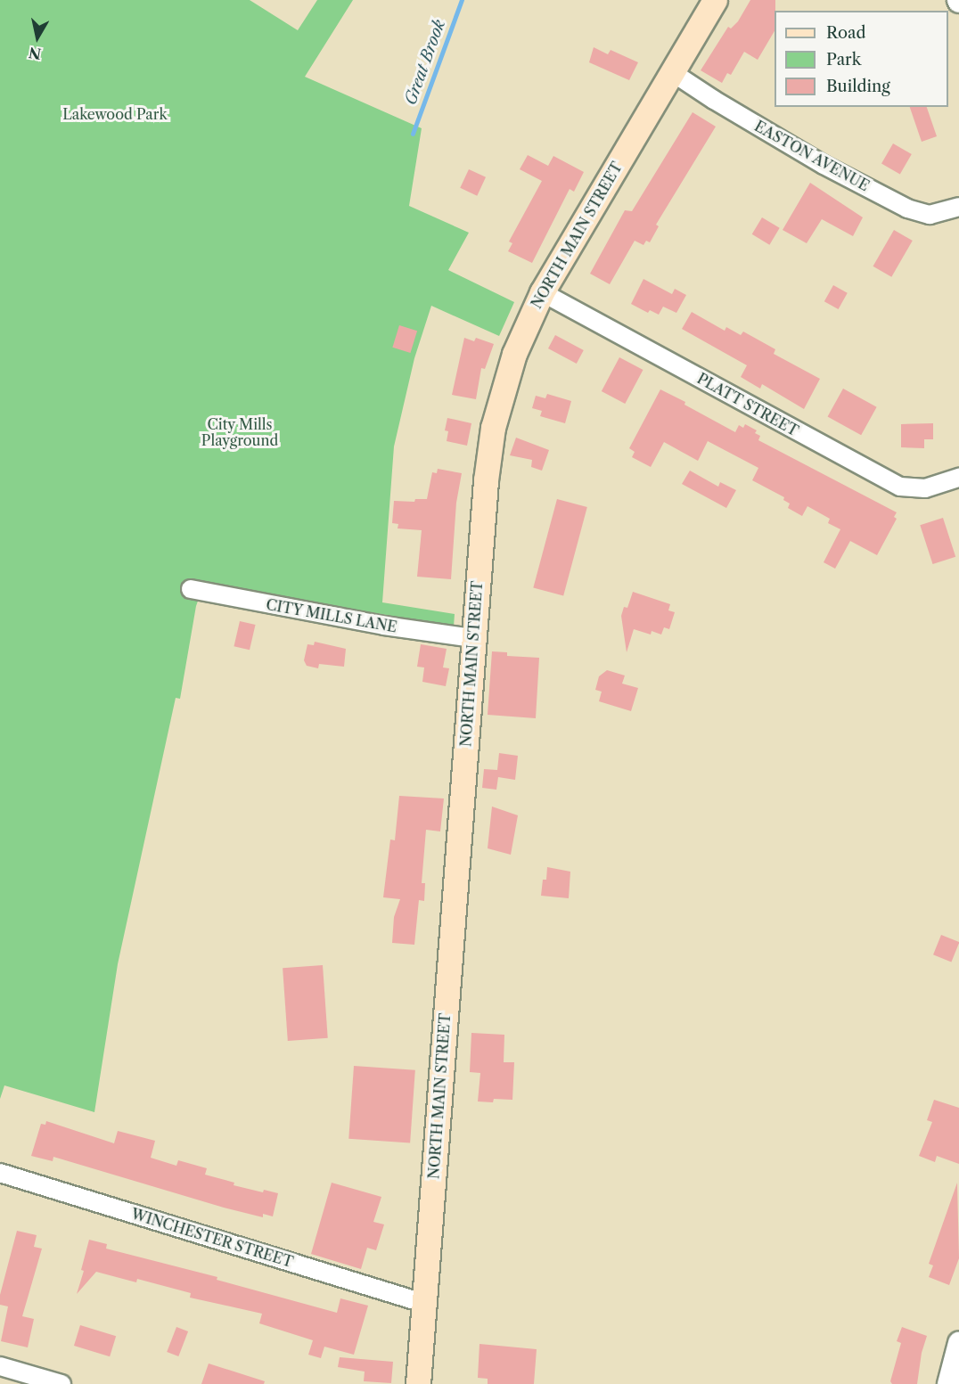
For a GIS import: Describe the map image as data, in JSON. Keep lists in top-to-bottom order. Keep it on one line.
{"streets":{"main road":["NORTH MAIN STREET"],"street":["EASTON AVENUE","PLATT STREET","CITY MILLS LANE","WINCHESTER STREET"]},"crossings":[["EASTON AVENUE","NORTH MAIN STREET"],["NORTH MAIN STREET","PLATT STREET"],["NORTH MAIN STREET","CITY MILLS LANE"],["NORTH MAIN STREET","WINCHESTER STREET"]],"water":["Great Brook"],"parks":["Lakewood Park","City Mills Playground"],"legend":["Road","Park","Building"],"north":"bottom"}
